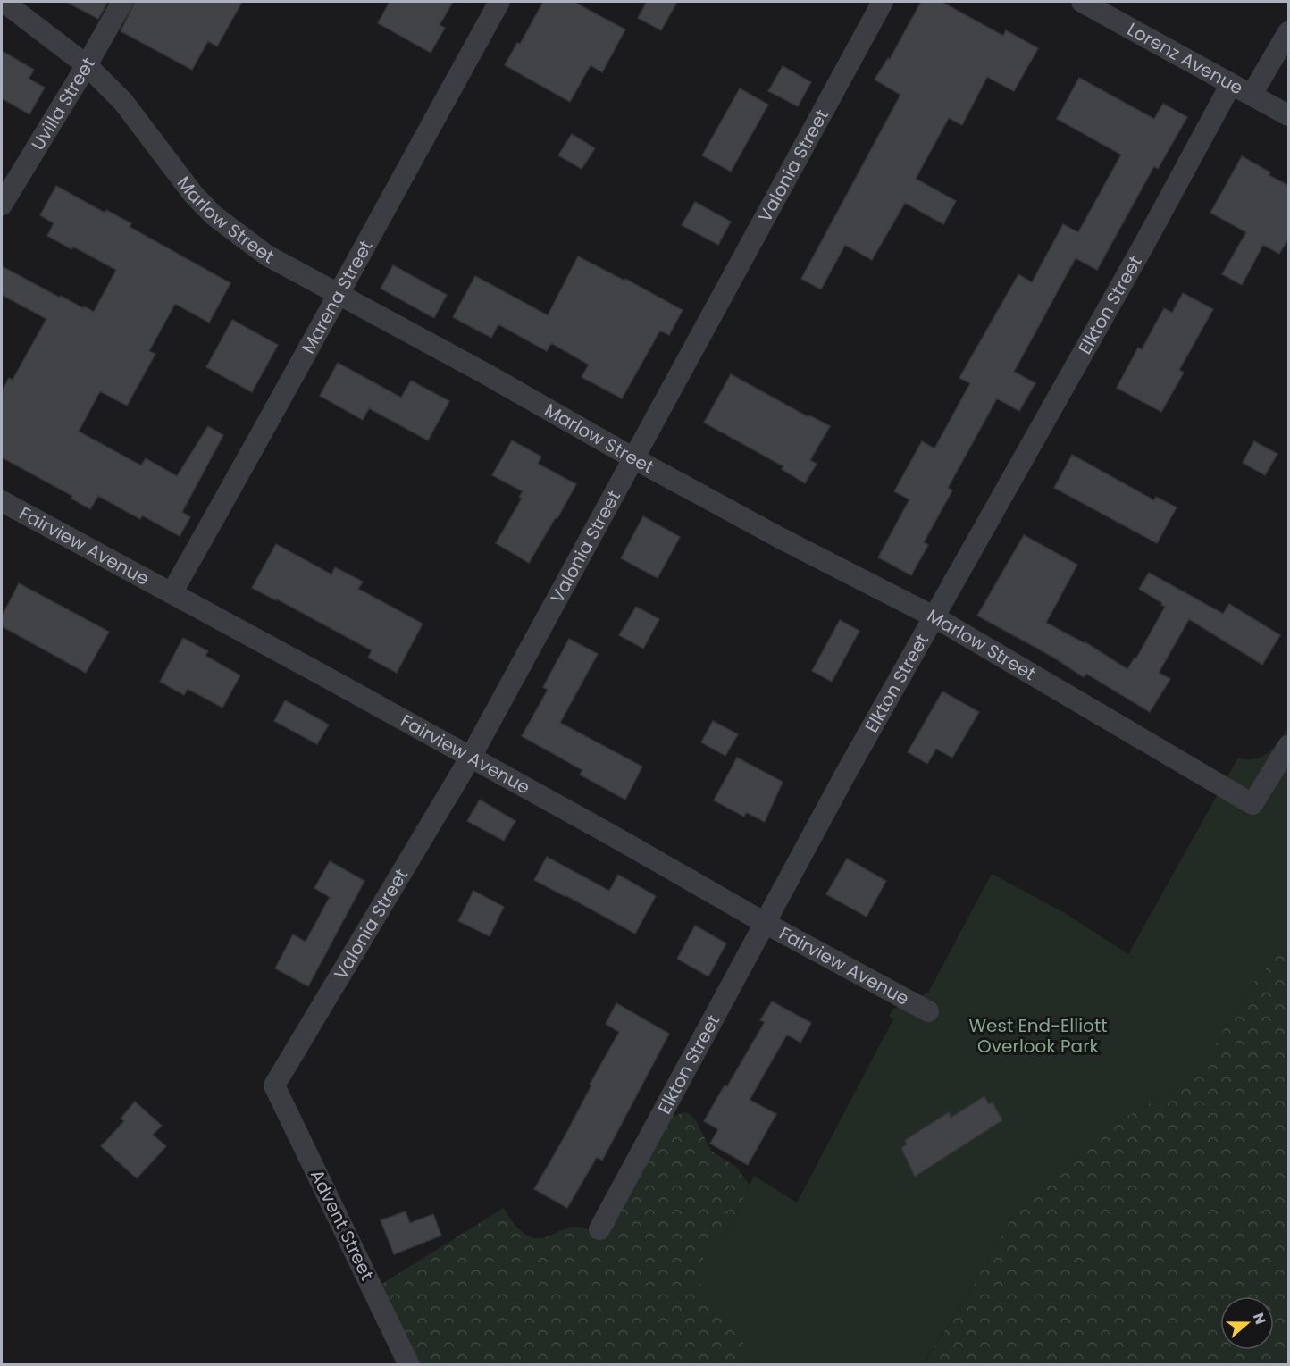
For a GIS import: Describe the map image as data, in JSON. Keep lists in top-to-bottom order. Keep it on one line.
{"streets":{"street":["Lorenz Avenue","Uvilla Street","Valonia Street","Marlow Street","Marena Street","Elkton Street","Fairview Avenue","Advent Street"]},"crossings":[["Lorenz Avenue","Elkton Street"],["Uvilla Street","Marlow Street"],["Valonia Street","Marlow Street"],["Valonia Street","Fairview Avenue"],["Valonia Street","Advent Street"],["Marlow Street","Marena Street"],["Marlow Street","Elkton Street"],["Marena Street","Fairview Avenue"],["Elkton Street","Fairview Avenue"]],"parks":["West End-Elliott Overlook Park"],"north":"right"}
